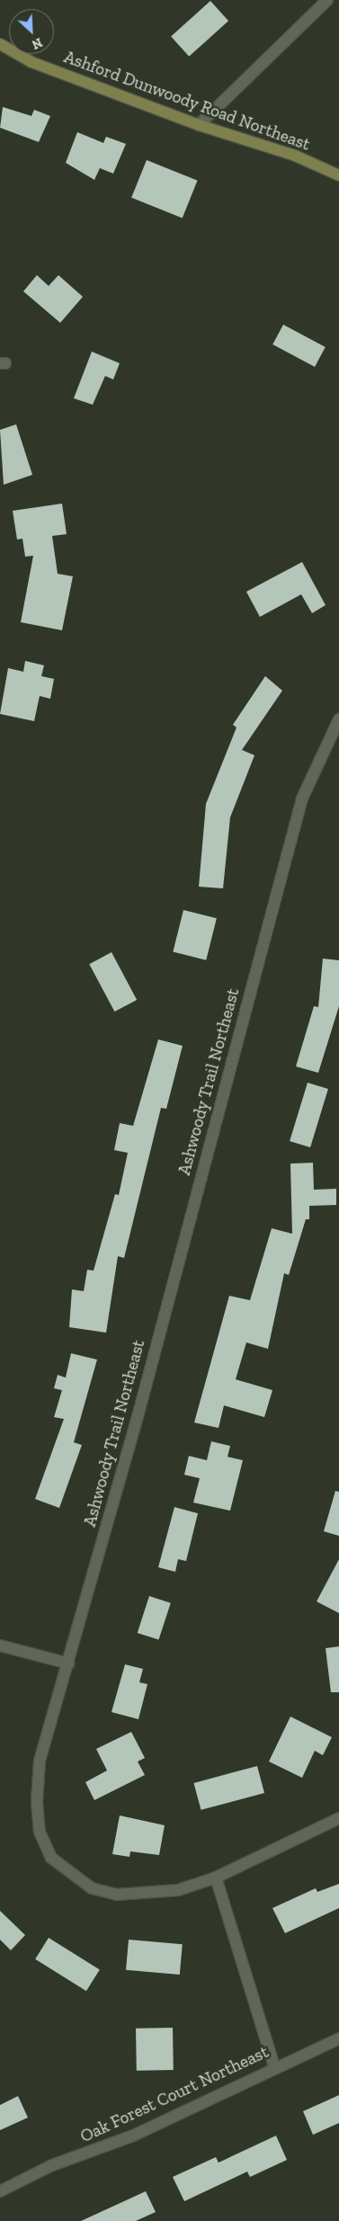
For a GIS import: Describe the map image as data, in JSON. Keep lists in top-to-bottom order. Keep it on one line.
{"streets":{"main road":["Ashford Dunwoody Road Northeast"],"street":["Ashwoody Trail Northeast","Oak Forest Court Northeast"]},"north":"bottom right"}
